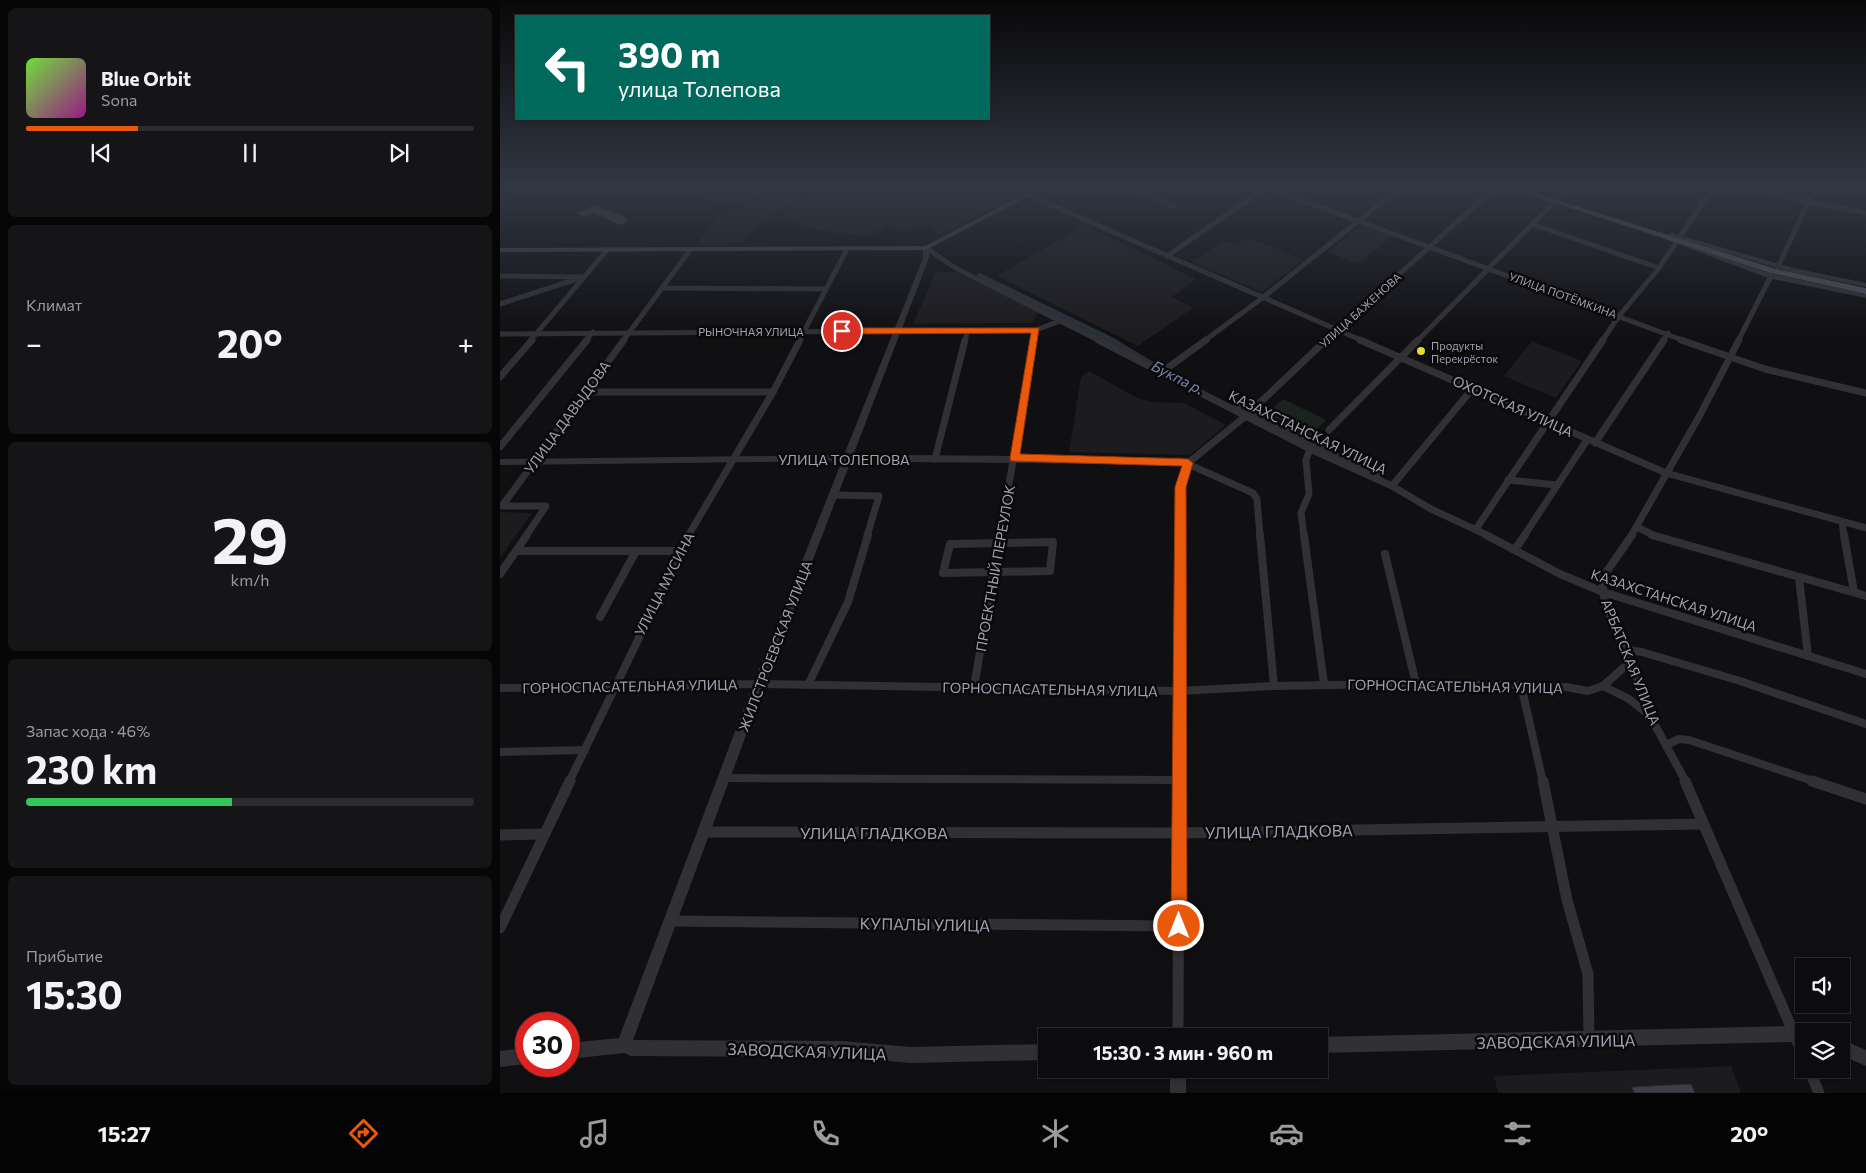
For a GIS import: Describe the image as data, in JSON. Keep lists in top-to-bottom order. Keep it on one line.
{"streets":{"street":["УЛИЦА ПОТЁМКИНА","УЛИЦА БАЖЕНОВА","РЫНОЧНАЯ УЛИЦА","ОХОТСКАЯ УЛИЦА","УЛИЦА ДАВЫДОВА","КАЗАХСТАНСКАЯ УЛИЦА","УЛИЦА ТОЛЕПОВА","ПРОЕКТНЫЙ ПЕРЕУЛОК","УЛИЦА МУСИНА","ЖИЛСТРОЕВСКАЯ УЛИЦА","АРБАТСКАЯ УЛИЦА","ГОРНОСПАСАТЕЛЬНАЯ УЛИЦА","УЛИЦА ГЛАДКОВА","КУПАЛЫ УЛИЦА","ЗАВОДСКАЯ УЛИЦА"]},"crossings":[["УЛИЦА ПОТЁМКИНА","УЛИЦА БАЖЕНОВА"],["УЛИЦА ПОТЁМКИНА","АРБАТСКАЯ УЛИЦА"],["УЛИЦА БАЖЕНОВА","ОХОТСКАЯ УЛИЦА"],["УЛИЦА БАЖЕНОВА","КАЗАХСТАНСКАЯ УЛИЦА"],["УЛИЦА БАЖЕНОВА","УЛИЦА ТОЛЕПОВА"],["РЫНОЧНАЯ УЛИЦА","УЛИЦА ДАВЫДОВА"],["РЫНОЧНАЯ УЛИЦА","КАЗАХСТАНСКАЯ УЛИЦА"],["РЫНОЧНАЯ УЛИЦА","ПРОЕКТНЫЙ ПЕРЕУЛОК"],["РЫНОЧНАЯ УЛИЦА","УЛИЦА МУСИНА"],["РЫНОЧНАЯ УЛИЦА","ЖИЛСТРОЕВСКАЯ УЛИЦА"],["ОХОТСКАЯ УЛИЦА","АРБАТСКАЯ УЛИЦА"],["УЛИЦА ДАВЫДОВА","УЛИЦА ТОЛЕПОВА"],["КАЗАХСТАНСКАЯ УЛИЦА","ЖИЛСТРОЕВСКАЯ УЛИЦА"],["КАЗАХСТАНСКАЯ УЛИЦА","АРБАТСКАЯ УЛИЦА"],["УЛИЦА ТОЛЕПОВА","ПРОЕКТНЫЙ ПЕРЕУЛОК"],["УЛИЦА ТОЛЕПОВА","УЛИЦА МУСИНА"],["УЛИЦА ТОЛЕПОВА","ЖИЛСТРОЕВСКАЯ УЛИЦА"],["ПРОЕКТНЫЙ ПЕРЕУЛОК","ГОРНОСПАСАТЕЛЬНАЯ УЛИЦА"],["УЛИЦА МУСИНА","ГОРНОСПАСАТЕЛЬНАЯ УЛИЦА"],["ЖИЛСТРОЕВСКАЯ УЛИЦА","ГОРНОСПАСАТЕЛЬНАЯ УЛИЦА"],["ЖИЛСТРОЕВСКАЯ УЛИЦА","УЛИЦА ГЛАДКОВА"],["ЖИЛСТРОЕВСКАЯ УЛИЦА","КУПАЛЫ УЛИЦА"],["ЖИЛСТРОЕВСКАЯ УЛИЦА","ЗАВОДСКАЯ УЛИЦА"],["АРБАТСКАЯ УЛИЦА","УЛИЦА ГЛАДКОВА"]],"water":["Букпа р."],"places":["Продукты Перекрёсток"],"page":{"turn":["390 m","улица Толепова"],"song":["Blue Orbit","Sona"],"tile":["Климат",["29","km/h"],["Запас хода · 46%","230 km"],["Прибытие","15:30"]],"heat":["−","20°","+"],"limit":"30","trip":"15:30 · 3 мин · 960 m","tabs":["15:27","20°"]}}
